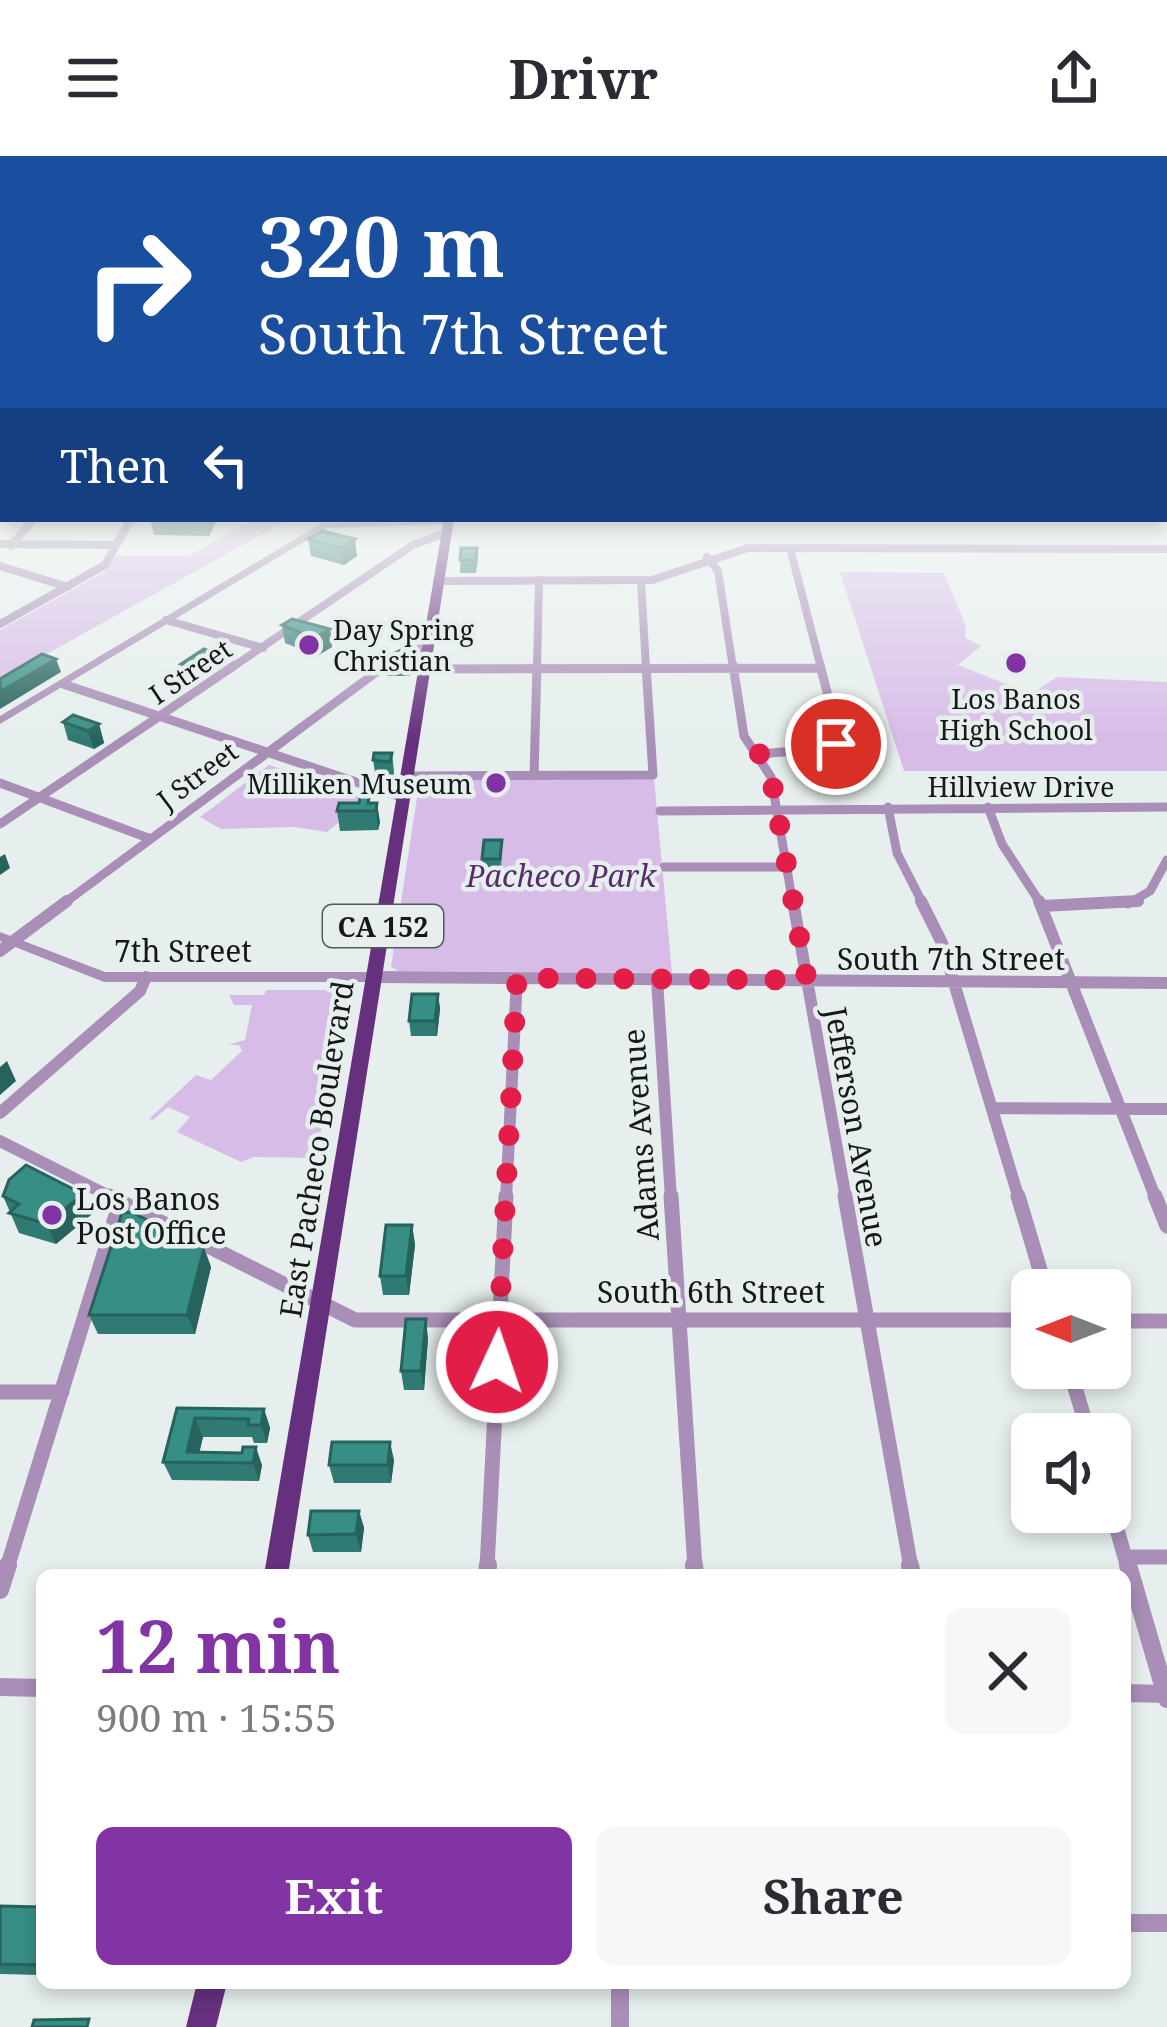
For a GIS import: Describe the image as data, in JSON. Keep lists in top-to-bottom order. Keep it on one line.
{"streets":{"highway":["CA 152","East Pacheco Boulevard"],"street":["I Street","J Street","Hillview Drive","7th Street","South 7th Street","Jefferson Avenue","Adams Avenue","South 6th Street"]},"crossings":[["J Street","7th Street"],["J Street","East Pacheco Boulevard"],["Hillview Drive","Jefferson Avenue"],["7th Street","South 7th Street"],["7th Street","East Pacheco Boulevard"],["South 7th Street","Jefferson Avenue"],["South 7th Street","Adams Avenue"],["South 7th Street","East Pacheco Boulevard"],["Jefferson Avenue","South 6th Street"],["Adams Avenue","South 6th Street"],["East Pacheco Boulevard","South 6th Street"]],"parks":["Pacheco Park"],"places":["Day Spring Christian","Los Banos High School","Milliken Museum","Los Banos Post Office"],"north":"left","page":{"header":"Drivr","turn":["320 m","South 7th Street"],"then":"Then","heading":["12 min","900 m · 15:55"],"buttons":["Exit","Share"]}}
